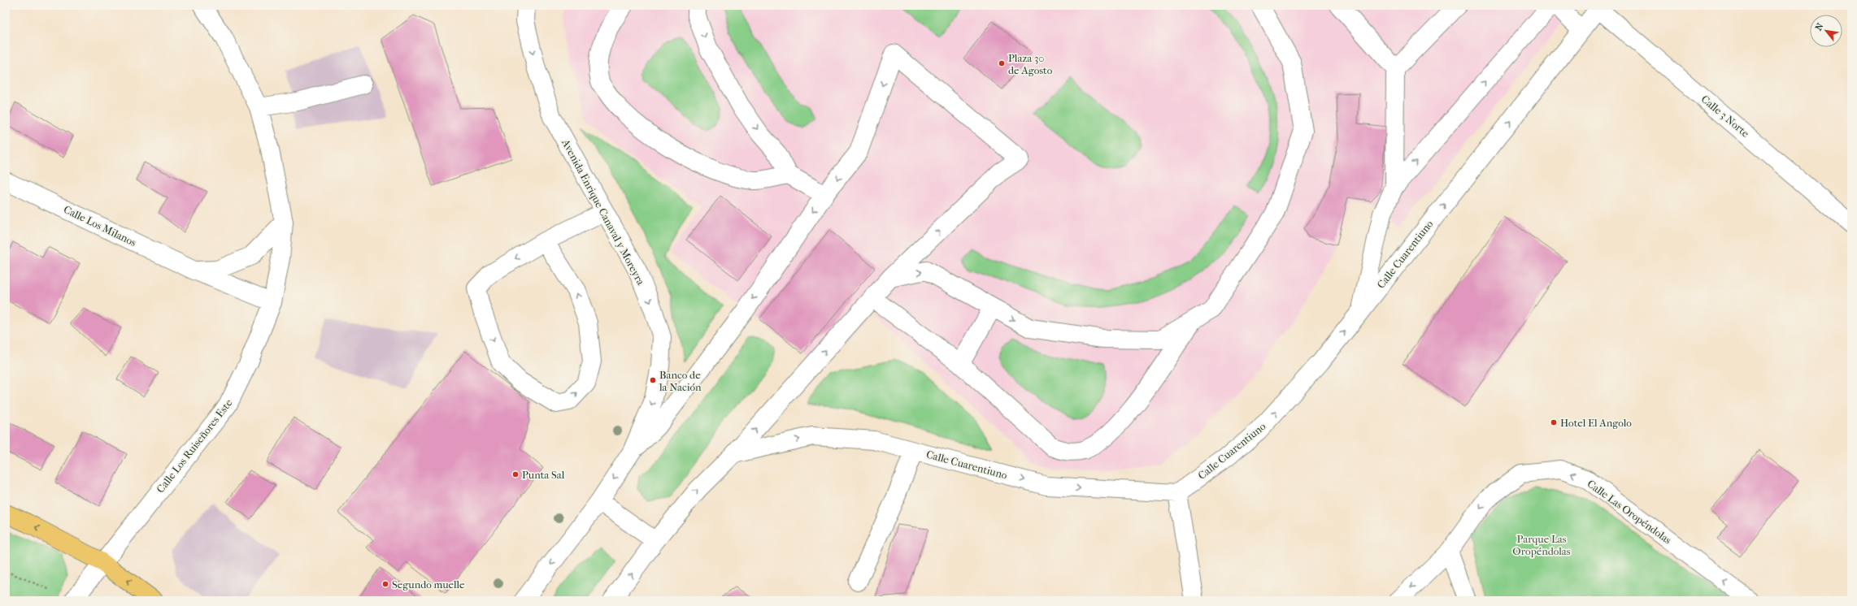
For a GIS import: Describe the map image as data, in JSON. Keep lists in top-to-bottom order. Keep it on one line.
{"streets":{"street":["Calle 3 Norte","Avenida Enrique Canaval y Moreyra","Calle Los Milanos","Calle Cuarentiuno","Calle Los Ruiseñores Este","Calle Las Oropéndolas"]},"crossings":[["Calle 3 Norte","Calle Cuarentiuno"],["Calle Los Milanos","Calle Los Ruiseñores Este"]],"one_way":["Avenida Enrique Canaval y Moreyra"],"parks":["Parque Las Oropéndolas"],"places":["Plaza 30 de Agosto","Banco de la Nación","Hotel El Angolo","Punta Sal","Segundo muelle"],"north":"top left"}
